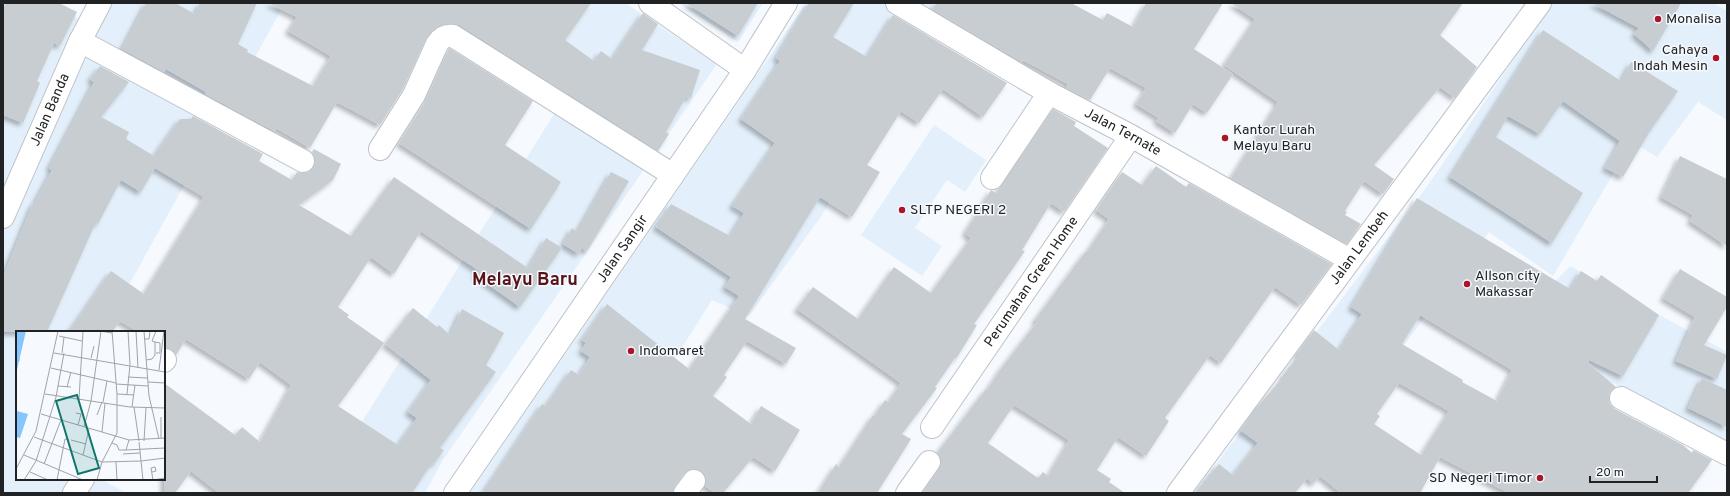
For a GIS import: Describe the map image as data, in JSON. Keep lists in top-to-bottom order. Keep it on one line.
{"streets":{"street":["Jalan Banda","Jalan Ternate","Jalan Lembeh","Jalan Sangir","Perumahan Green Home"]},"crossings":[["Jalan Ternate","Jalan Lembeh"],["Jalan Ternate","Perumahan Green Home"]],"districts":["Melayu Baru"],"places":["Monalisa","Cahaya Indah Mesin","Kantor Lurah Melayu Baru","SLTP NEGERI 2","Allson city Makassar","Indomaret","SD Negeri Timor"],"scale_bar":"20 m"}
